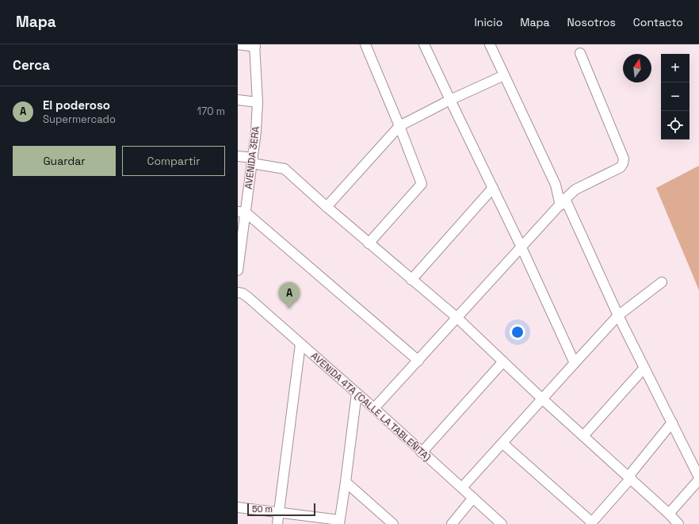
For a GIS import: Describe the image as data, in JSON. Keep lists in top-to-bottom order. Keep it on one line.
{"streets":{"street":["AVENIDA 3ERA","AVENIDA 4TA (CALLE LA TABLEÑITA)"]},"scale_bar":"50 m","north":"top","page":{"header":"Mapa","nav":["Inicio","Mapa","Nosotros","Contacto"],"heading":"Cerca","map_buttons":["+","−"],"list":[{"mark":"A","name":"El poderoso","note":"Supermercado","value":"170 m"}],"buttons":["Guardar","Compartir"],"pins":"A","scale":"50 m"}}
